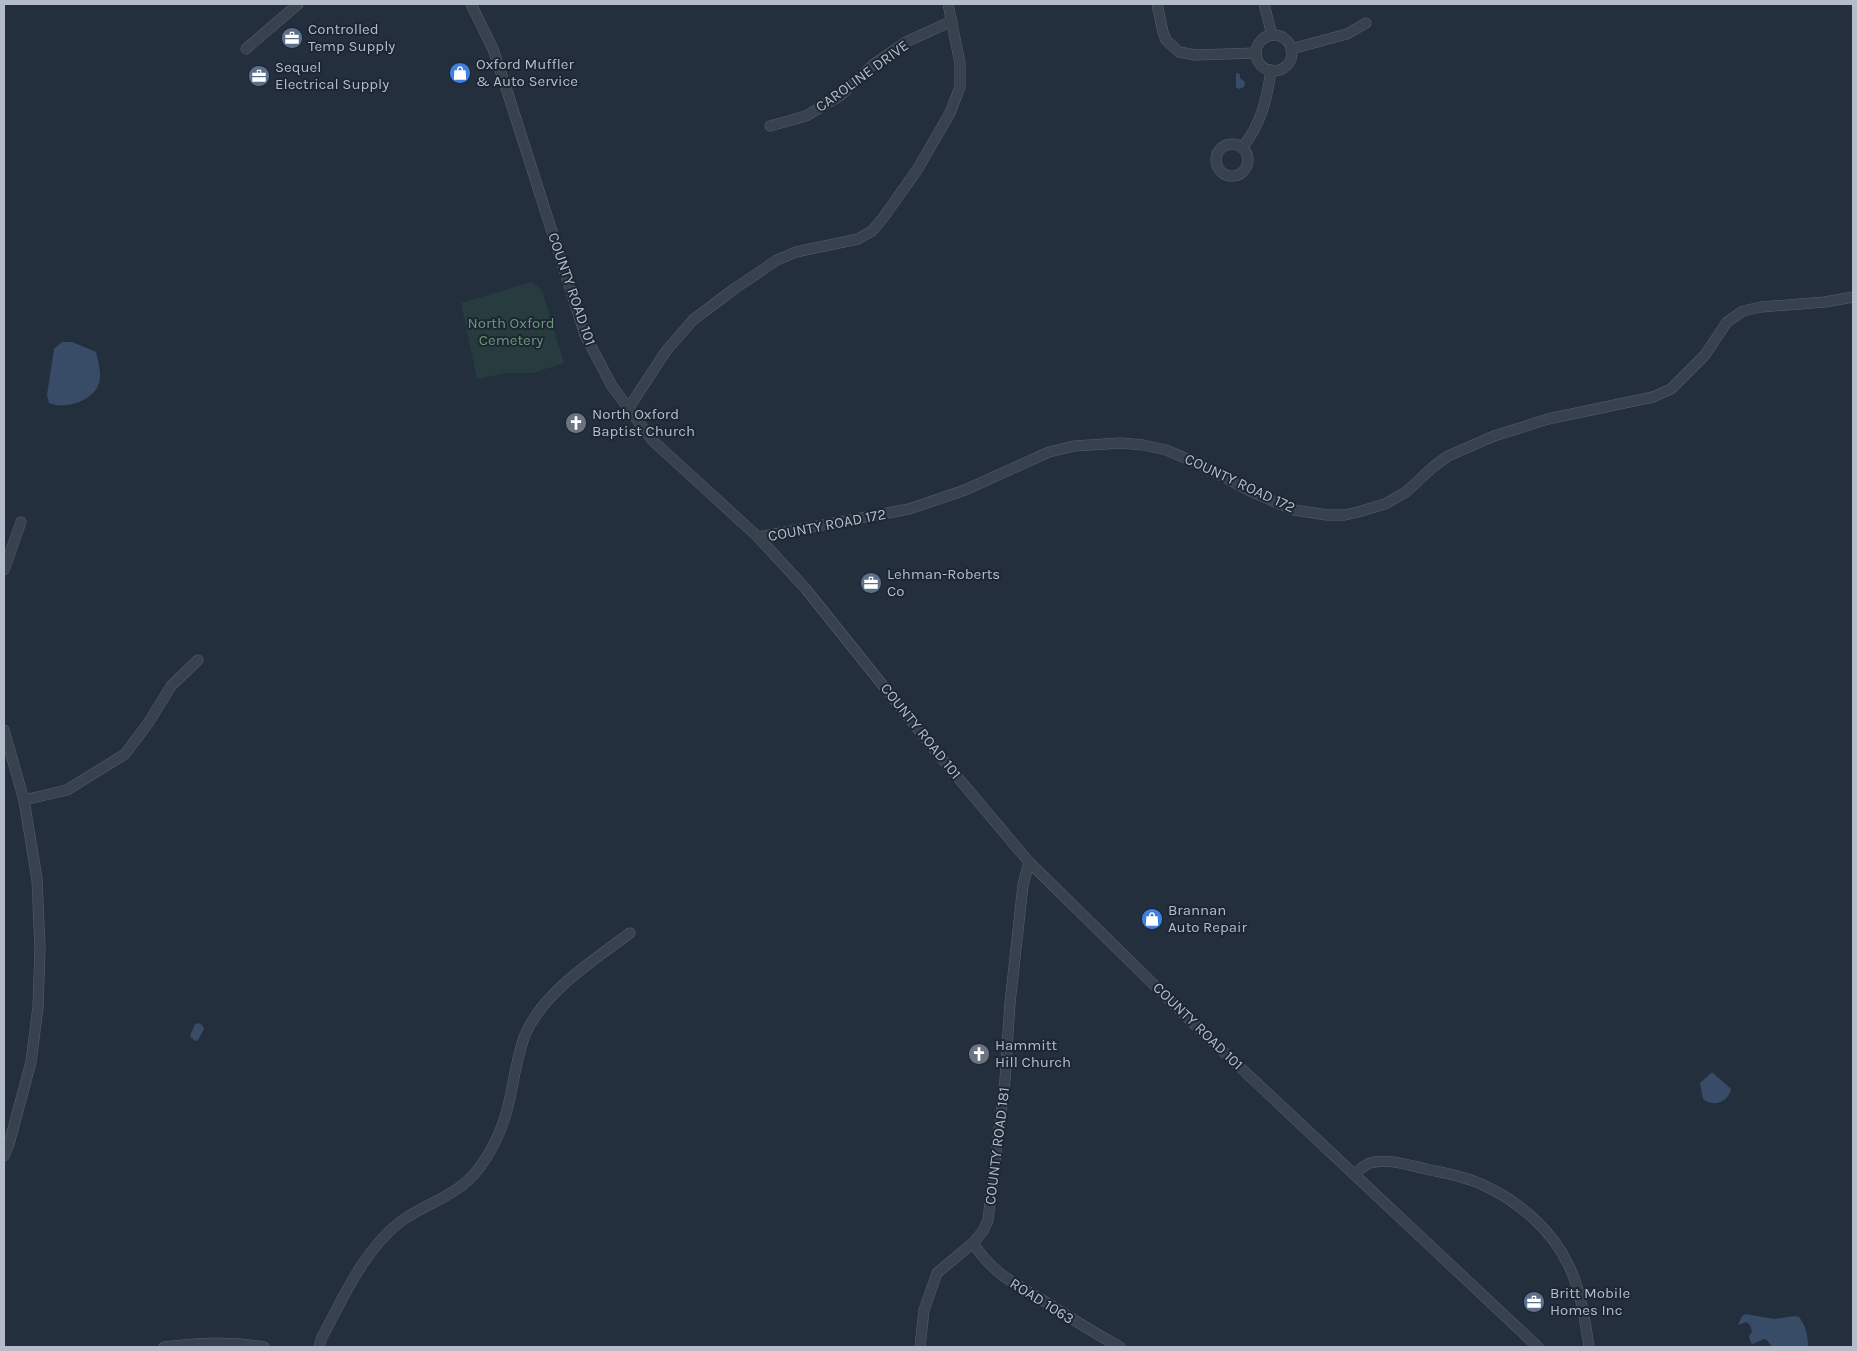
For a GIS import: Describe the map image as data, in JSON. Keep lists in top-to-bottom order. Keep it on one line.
{"streets":{"street":["CAROLINE DRIVE","COUNTY ROAD 101","COUNTY ROAD 172","COUNTY ROAD 181","ROAD 1063"]},"crossings":[["COUNTY ROAD 101","COUNTY ROAD 172"],["COUNTY ROAD 101","COUNTY ROAD 181"],["COUNTY ROAD 181","ROAD 1063"]],"parks":["North Oxford Cemetery"],"places":{"office":["Controlled Temp Supply","Sequel Electrical Supply","Lehman-Roberts Co","Britt Mobile Homes Inc"],"shop":["Oxford Muffler & Auto Service","Brannan Auto Repair"],"church":["North Oxford Baptist Church","Hammitt Hill Church"]}}
